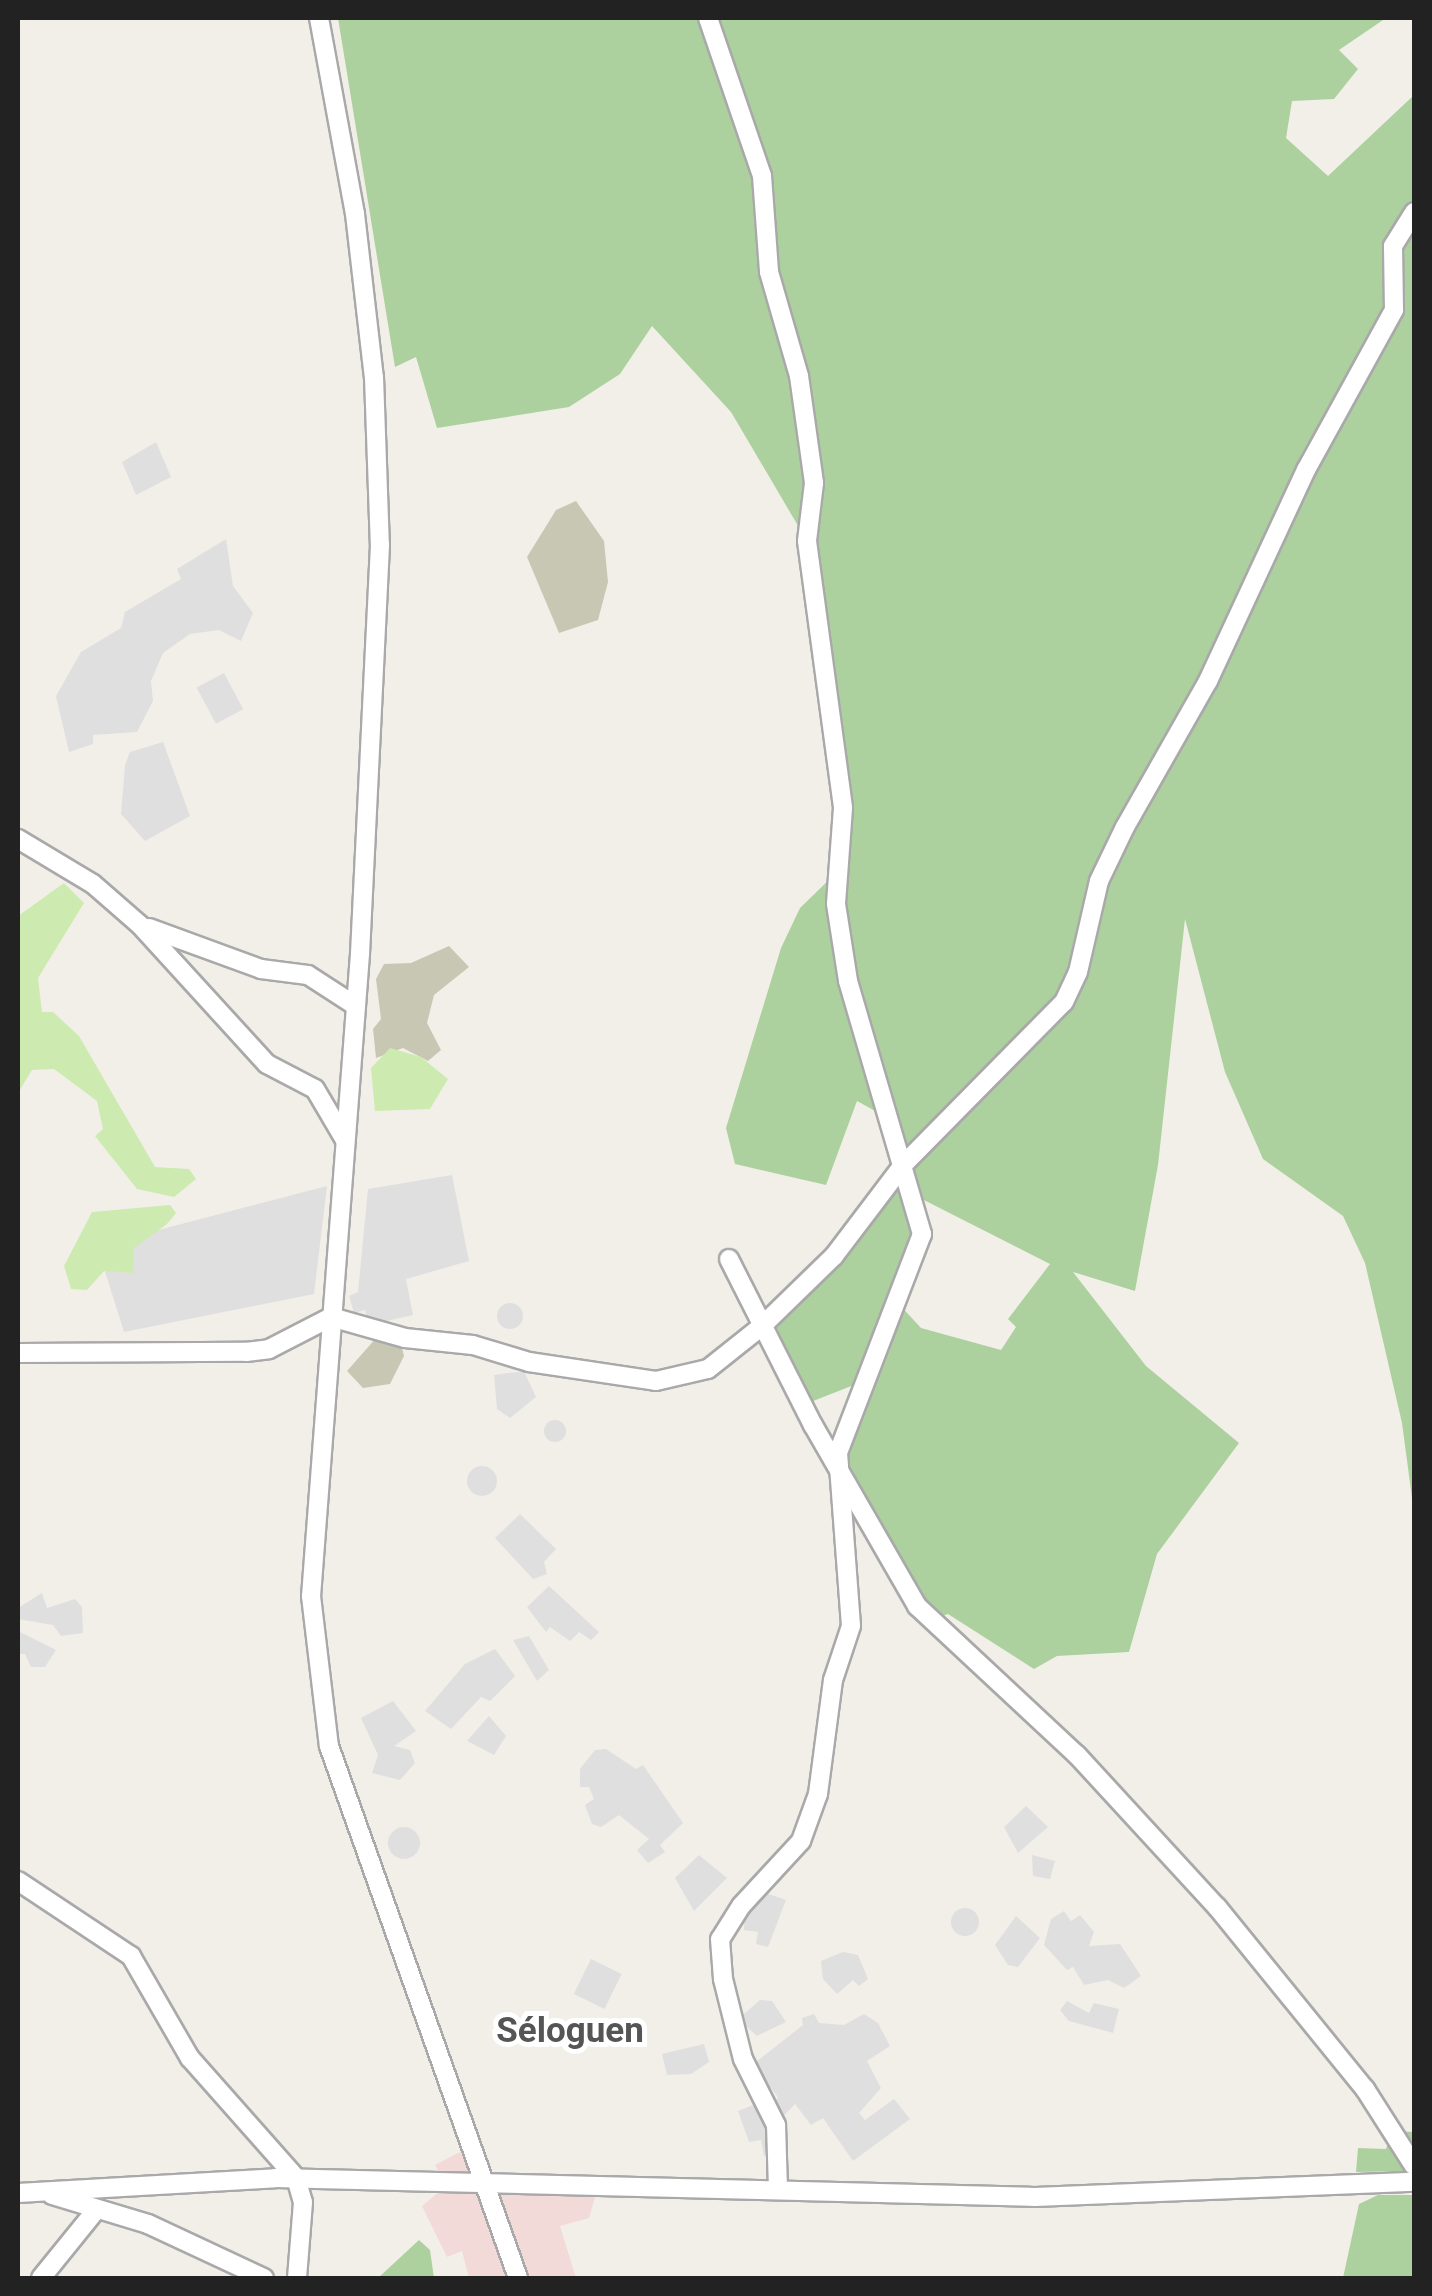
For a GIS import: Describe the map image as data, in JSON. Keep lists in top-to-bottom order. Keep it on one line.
{"districts":["Séloguen"]}
